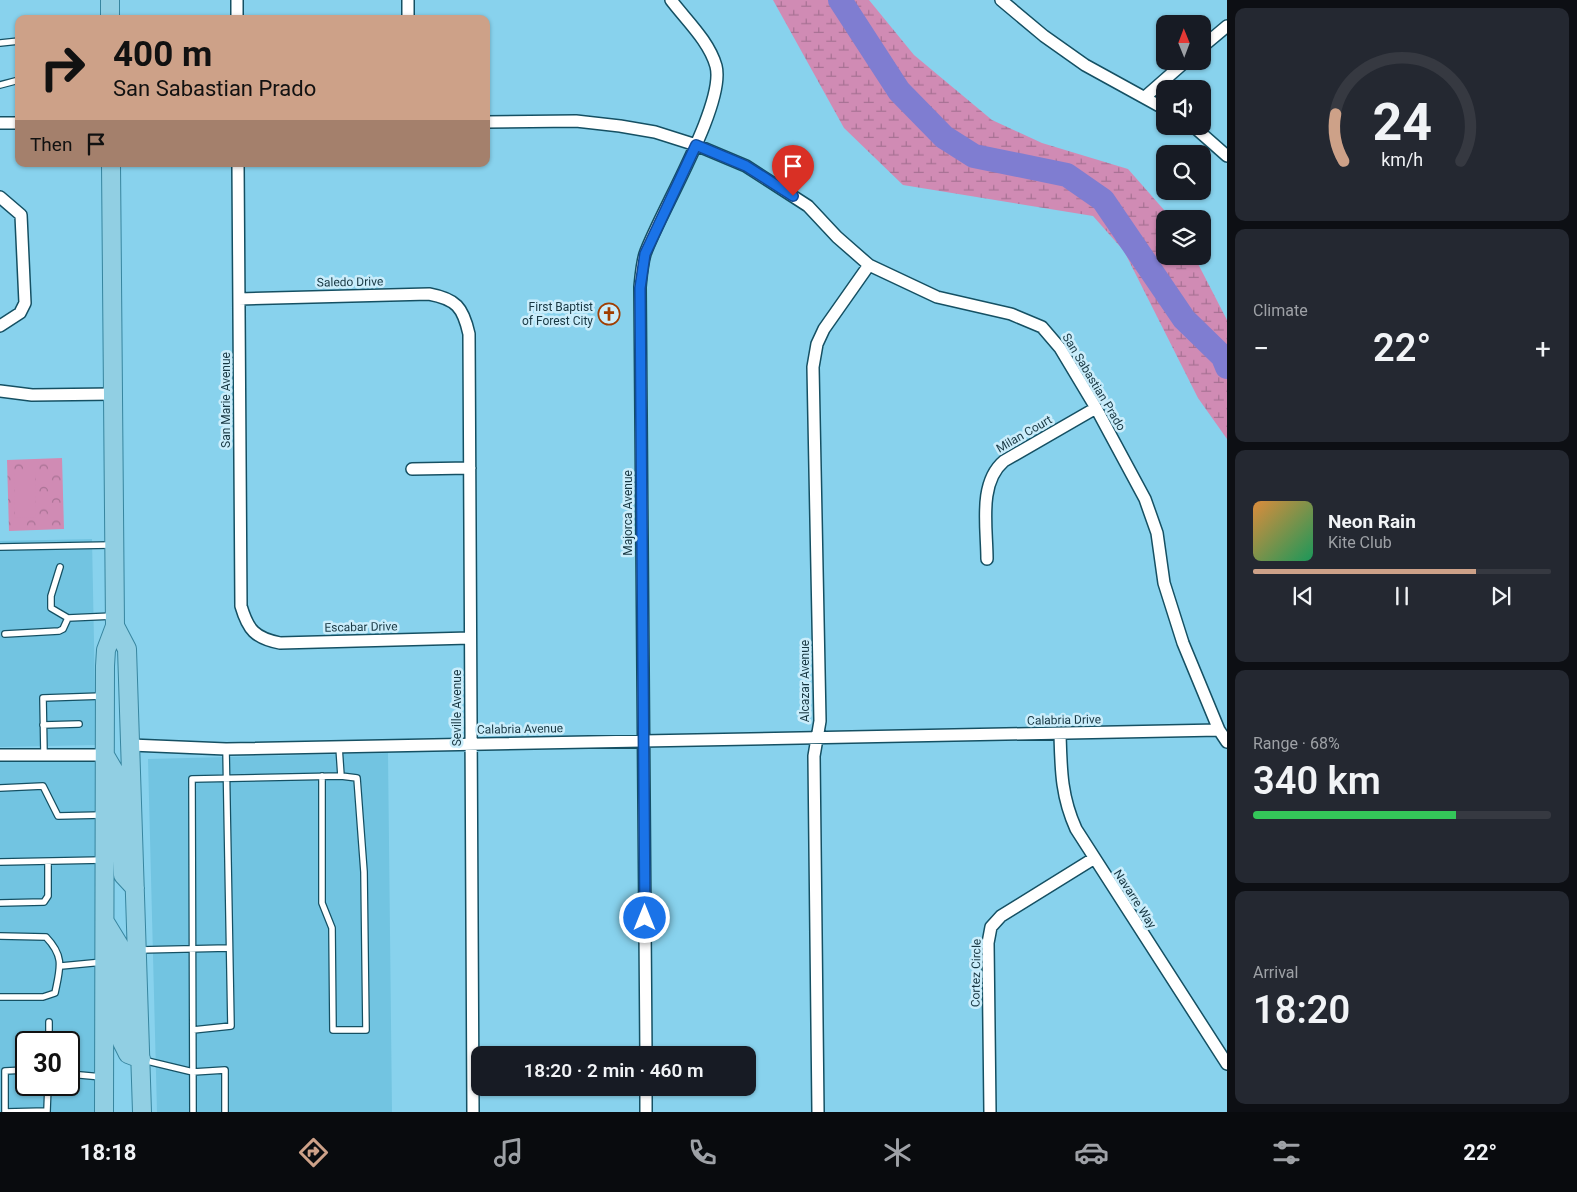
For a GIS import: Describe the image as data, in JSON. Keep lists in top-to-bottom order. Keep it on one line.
{"streets":{"street":["Saledo Drive","San Sabastian Prado","San Marie Avenue","Milan Court","Majorca Avenue","Escabar Drive","Alcazar Avenue","Seville Avenue","Calabria Drive","Calabria Avenue","Navarre Way","Cortez Circle"]},"crossings":[["Saledo Drive","San Marie Avenue"],["Saledo Drive","Seville Avenue"],["San Sabastian Prado","Milan Court"],["San Sabastian Prado","Majorca Avenue"],["San Sabastian Prado","Alcazar Avenue"],["San Sabastian Prado","Calabria Drive"],["San Marie Avenue","Escabar Drive"],["Majorca Avenue","Calabria Avenue"],["Escabar Drive","Seville Avenue"],["Alcazar Avenue","Calabria Avenue"],["Seville Avenue","Calabria Avenue"],["Calabria Drive","Calabria Avenue"],["Calabria Drive","Navarre Way"],["Navarre Way","Cortez Circle"]],"places":{"church":["First Baptist of Forest City"]},"north":"top","page":{"turn":["400 m","San Sabastian Prado"],"then":"Then","tile":["Climate",["Range · 68%","340 km"],["Arrival","18:20"]],"heat":["−","22°","+"],"song":["Neon Rain","Kite Club"],"limit":"30","trip":"18:20 · 2 min · 460 m","tabs":["18:18","22°"],"gauge":["24","km/h"]}}
